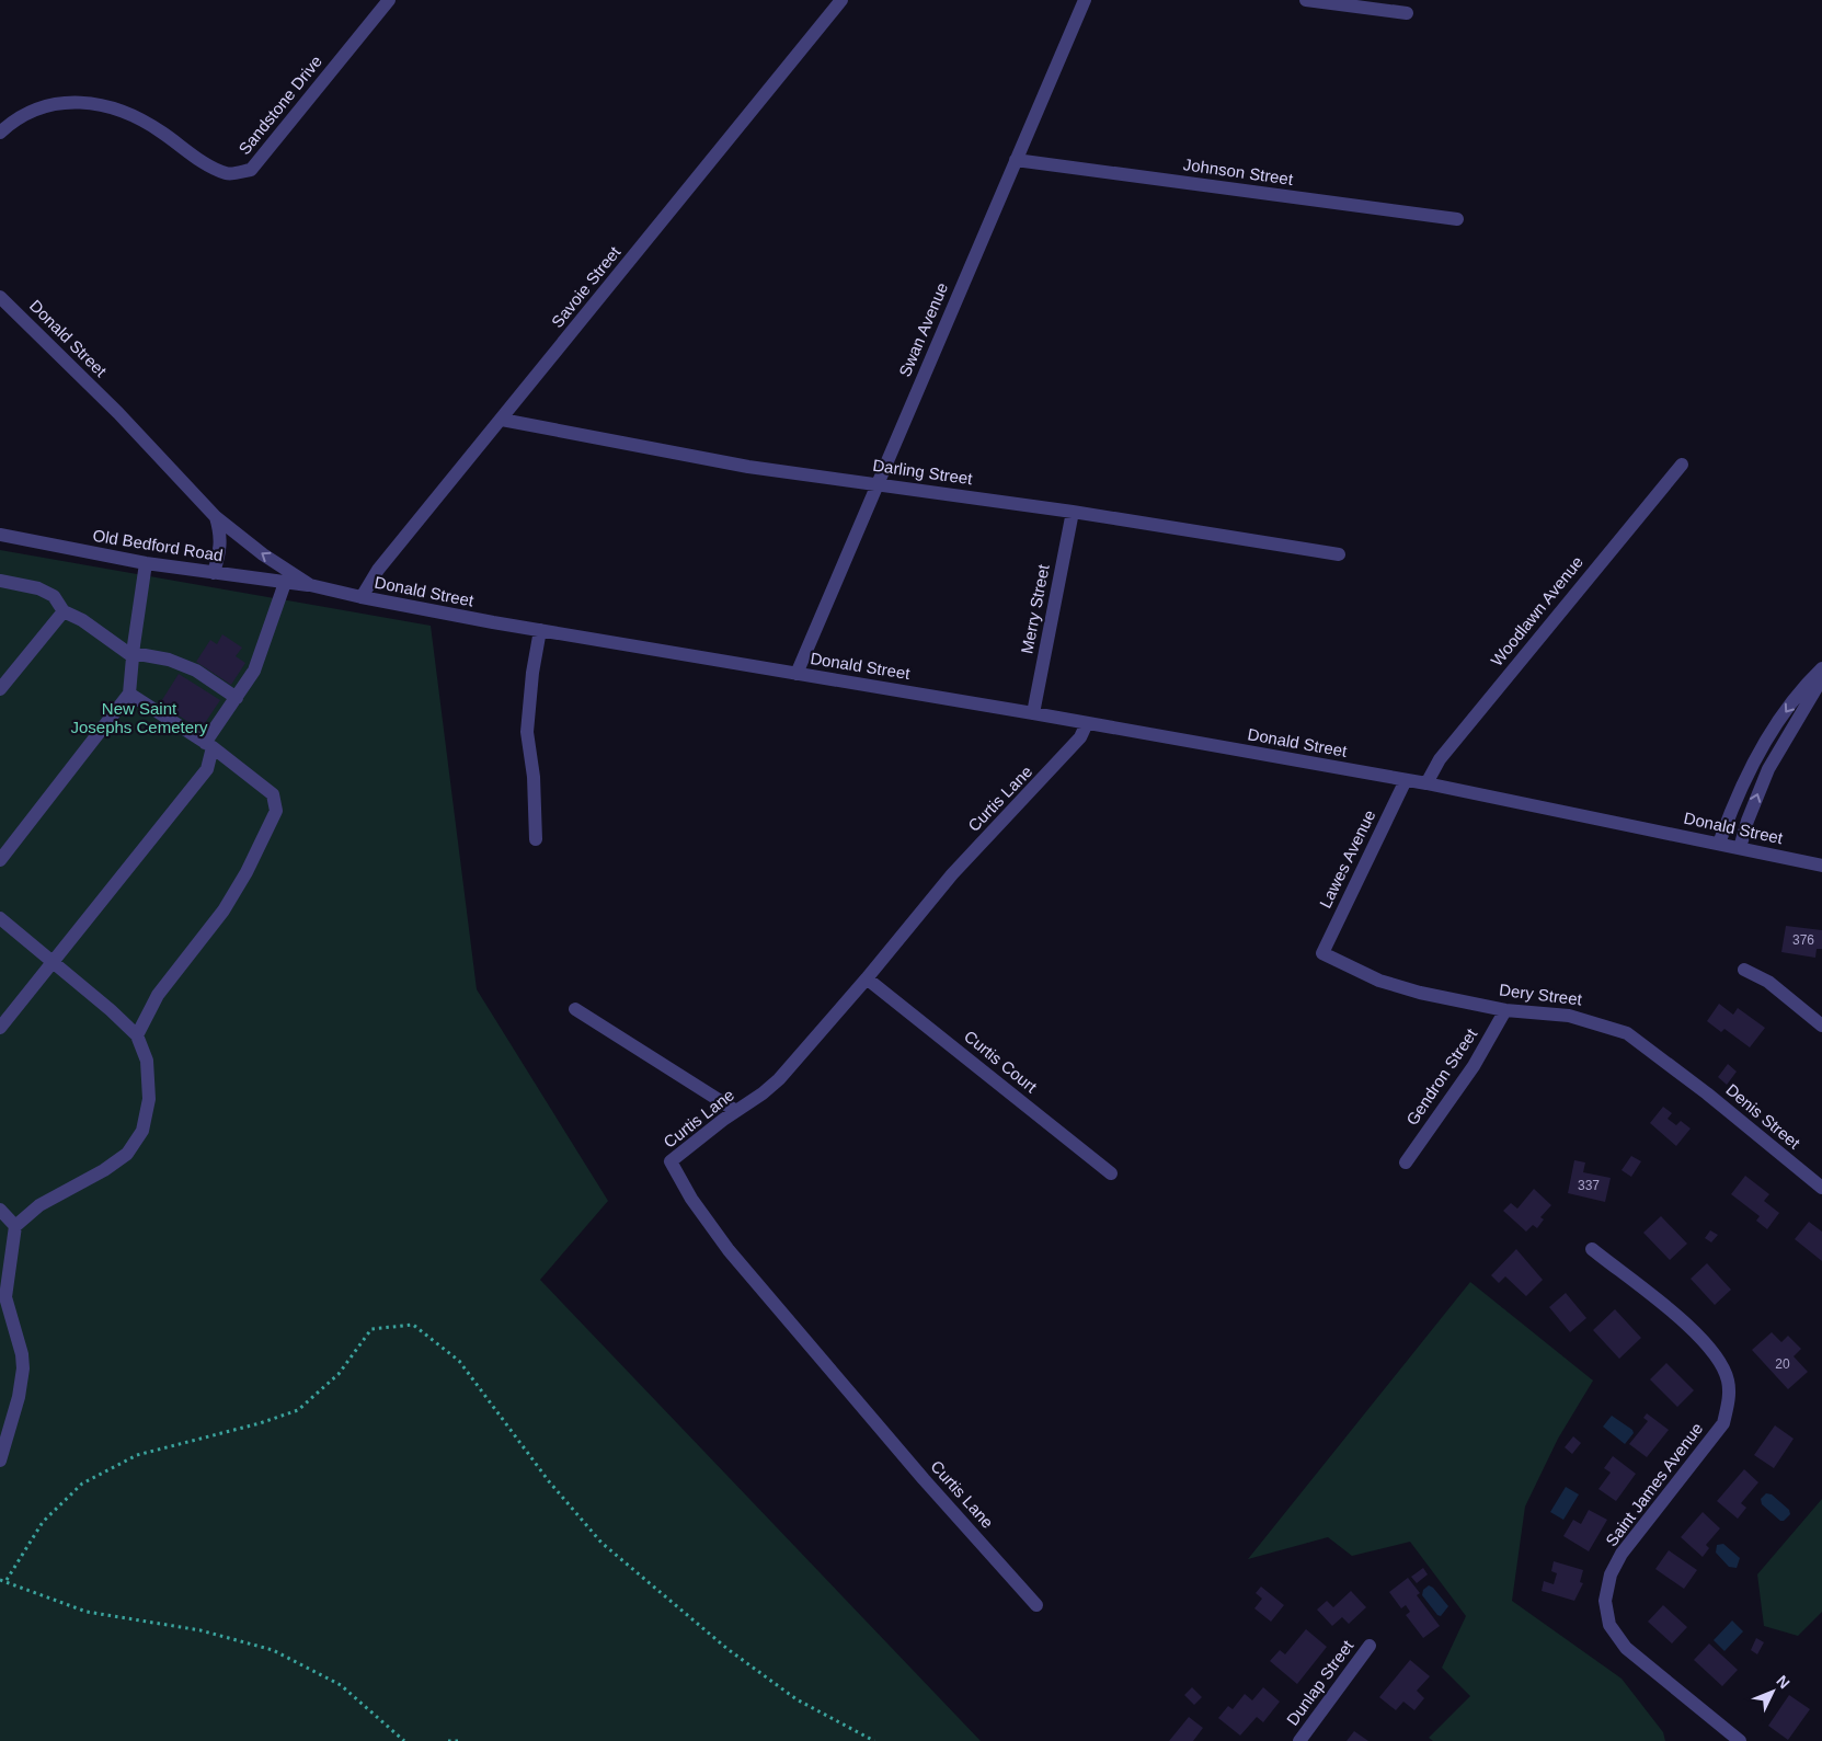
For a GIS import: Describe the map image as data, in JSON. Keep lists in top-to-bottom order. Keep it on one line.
{"streets":{"street":["Sandstone Drive","Johnson Street","Savoie Street","Swan Avenue","Donald Street","Darling Street","Old Bedford Road","Merry Street","Woodlawn Avenue","Curtis Lane","Lawes Avenue","Dery Street","Curtis Court","Gendron Street","Denis Street","Saint James Avenue","Dunlap Street"]},"crossings":[["Johnson Street","Swan Avenue"],["Savoie Street","Donald Street"],["Savoie Street","Darling Street"],["Swan Avenue","Donald Street"],["Swan Avenue","Darling Street"],["Donald Street","Old Bedford Road"],["Donald Street","Merry Street"],["Donald Street","Woodlawn Avenue"],["Donald Street","Curtis Lane"],["Donald Street","Lawes Avenue"],["Darling Street","Merry Street"],["Curtis Lane","Curtis Court"],["Lawes Avenue","Dery Street"],["Dery Street","Gendron Street"],["Dery Street","Denis Street"]],"parks":["New Saint Josephs Cemetery"],"house_numbers":["376","337","20"],"north":"top right"}
